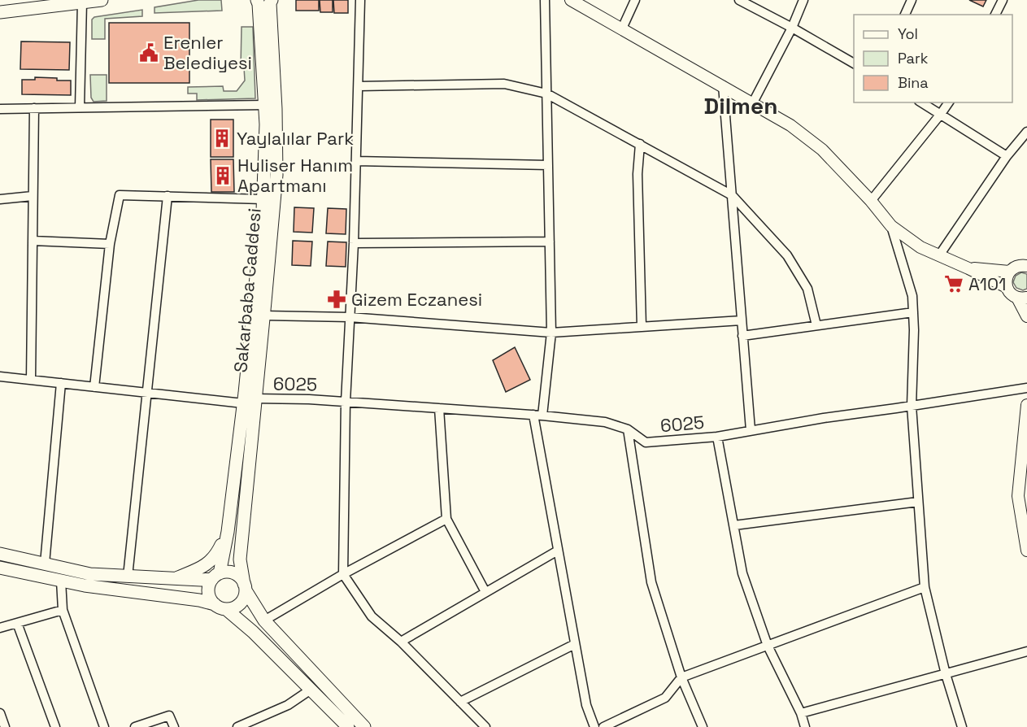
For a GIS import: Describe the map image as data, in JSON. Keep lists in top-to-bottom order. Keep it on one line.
{"streets":{"main road":["Sakarbaba Caddesi"],"street":["6025"]},"crossings":[["Sakarbaba Caddesi","6025"]],"districts":["Dilmen"],"places":{"public building":["Erenler Belediyesi"],"building":["Yaylalılar Park","Huliser Hanım Apartmanı"],"supermarket":["A101"],"pharmacy":["Gizem Eczanesi"]},"legend":["Yol","Park","Bina"]}
